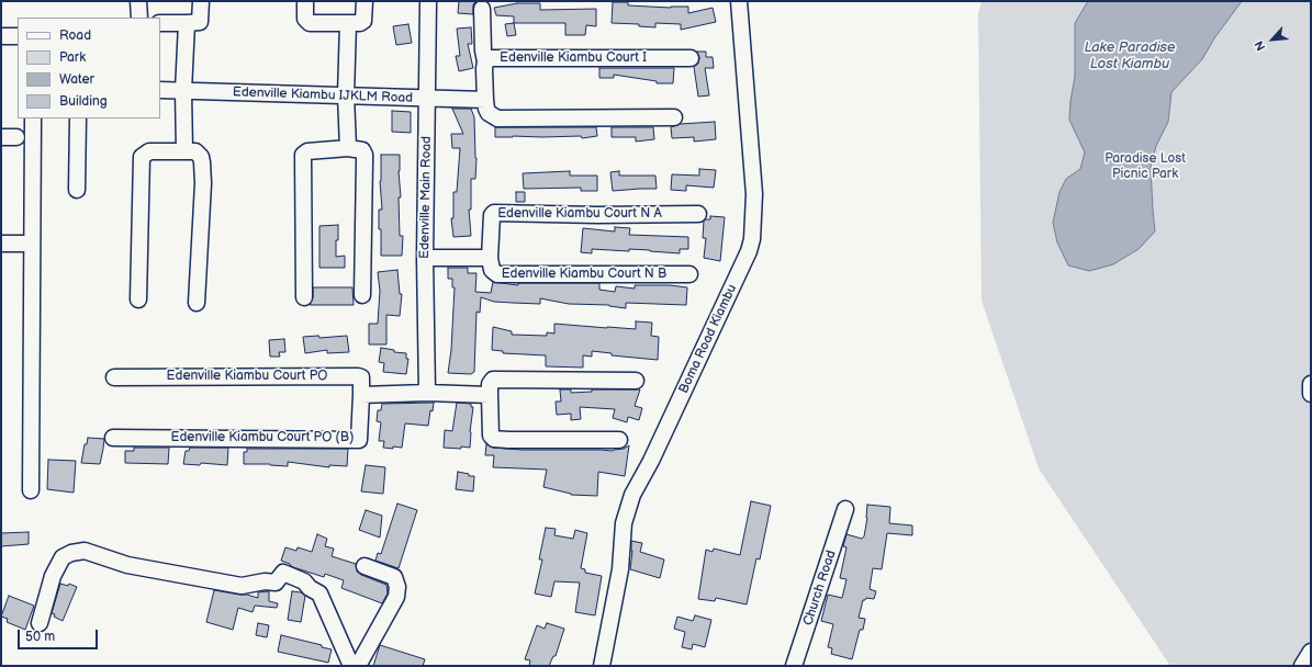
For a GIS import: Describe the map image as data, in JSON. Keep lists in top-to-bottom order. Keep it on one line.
{"streets":{"street":["Edenville Kiambu Court I","Edenville Kiambu IJKLM Road","Edenville Main Road","Edenville Kiambu Court N A","Edenville Kiambu Court N B","Boma Road Kiambu","Edenville Kiambu Court PO","Edenville Kiambu Court PO (B)","Church Road"]},"crossings":[["Edenville Kiambu Court I","Edenville Kiambu IJKLM Road"],["Edenville Kiambu IJKLM Road","Edenville Main Road"],["Edenville Kiambu Court N A","Edenville Kiambu Court N B"],["Edenville Kiambu Court PO","Edenville Kiambu Court PO (B)"]],"water":["Lake Paradise Lost Kiambu"],"parks":["Paradise Lost Picnic Park"],"legend":["Road","Park","Water","Building"],"scale_bar":"50 m","north":"bottom left"}
